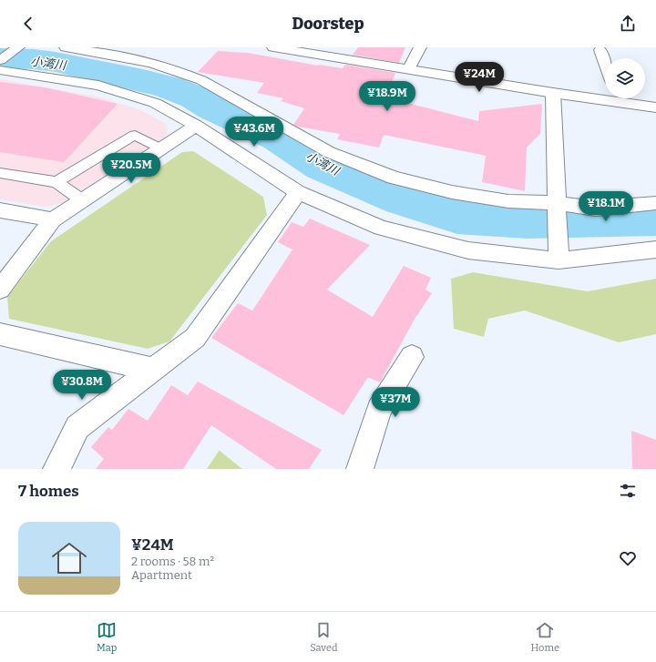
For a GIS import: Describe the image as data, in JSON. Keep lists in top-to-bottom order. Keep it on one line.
{"water":["小湾川"],"page":{"header":"Doorstep","price":["¥24M","¥18.9M","¥43.6M","¥20.5M","¥18.1M","¥30.8M","¥37M"],"heading":"7 homes","list":[{"name":"¥24M","note":"2 rooms · 58 m² · Apartment"}],"tabs":["Map","Saved","Home"]}}
